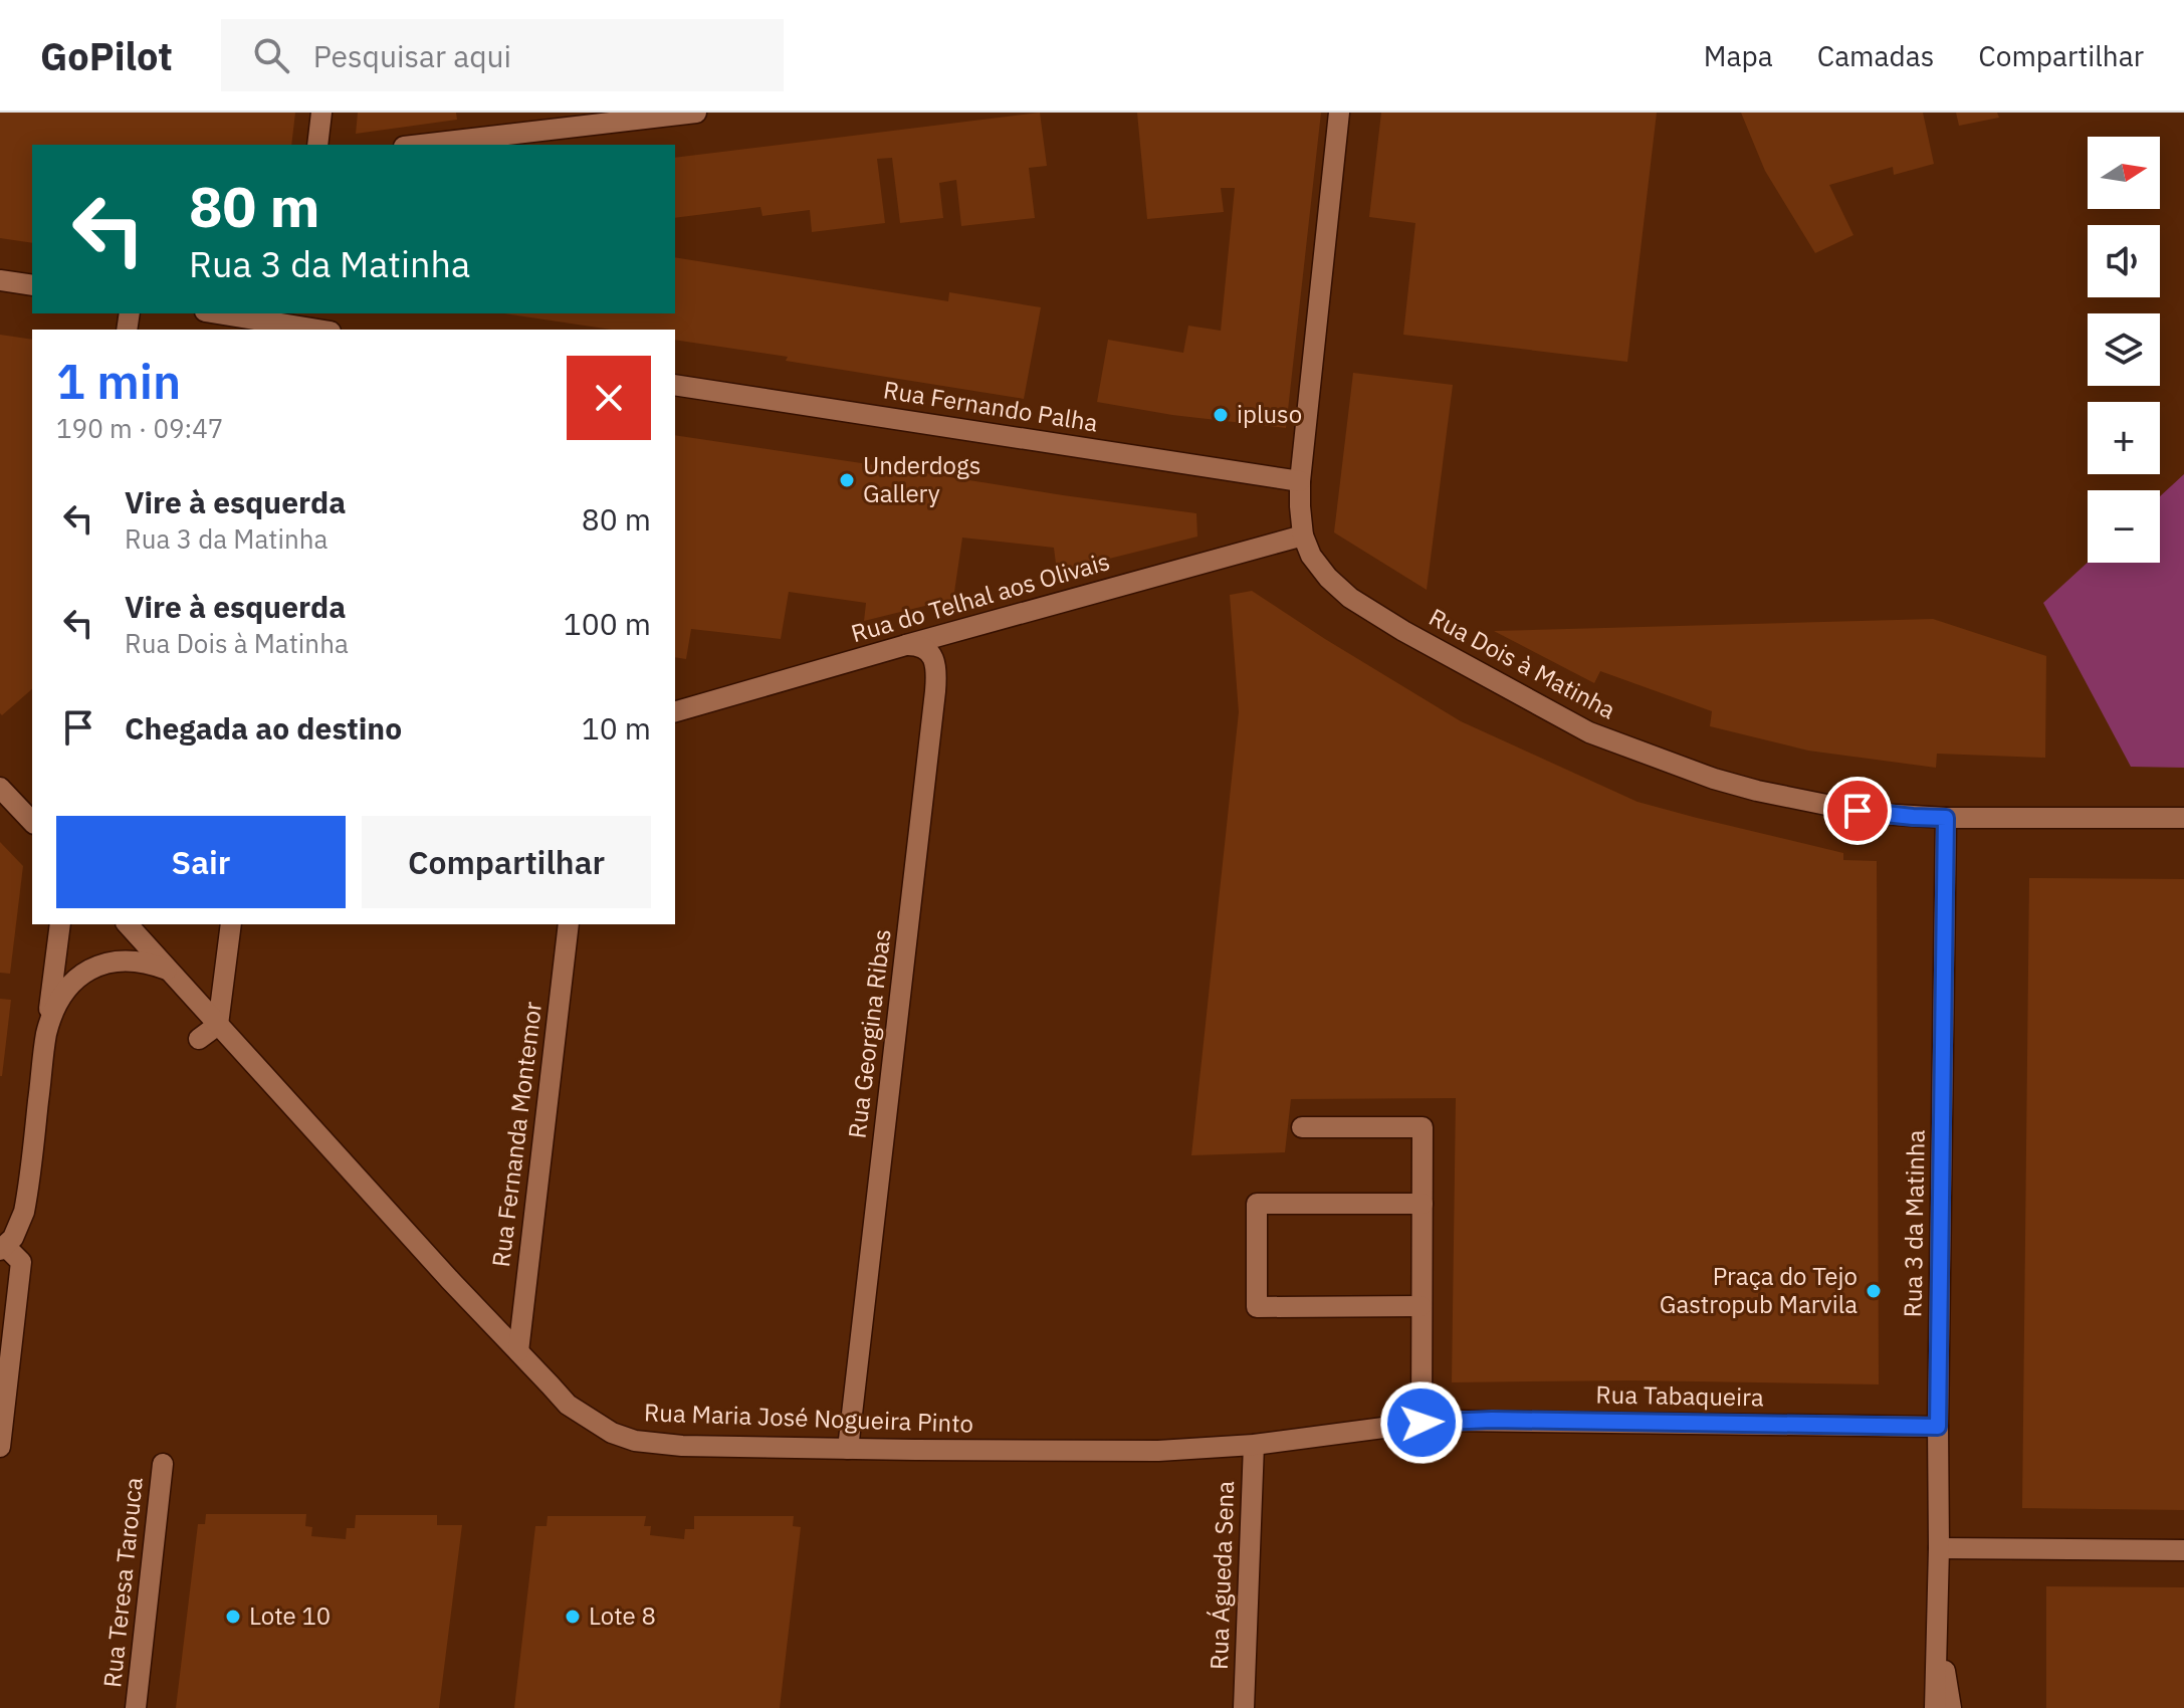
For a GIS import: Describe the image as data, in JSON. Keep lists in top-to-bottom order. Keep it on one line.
{"streets":{"street":["Rua Fernando Palha","Rua do Telhal aos Olivais","Rua Dois à Matinha","Rua Georgina Ribas","Rua Fernanda Montemor","Rua 3 da Matinha","Rua Tabaqueira","Rua Maria José Nogueira Pinto","Rua Águeda Sena","Rua Teresa Tarouca"]},"crossings":[["Rua Fernando Palha","Rua Dois à Matinha"],["Rua do Telhal aos Olivais","Rua Dois à Matinha"],["Rua do Telhal aos Olivais","Rua Georgina Ribas"],["Rua Dois à Matinha","Rua 3 da Matinha"],["Rua Georgina Ribas","Rua Maria José Nogueira Pinto"],["Rua Fernanda Montemor","Rua Maria José Nogueira Pinto"],["Rua 3 da Matinha","Rua Tabaqueira"],["Rua Tabaqueira","Rua Maria José Nogueira Pinto"],["Rua Maria José Nogueira Pinto","Rua Águeda Sena"]],"places":["ipluso","Underdogs Gallery","Praça do Tejo Gastropub Marvila","Lote 10","Lote 8"],"north":"right","page":{"header":"GoPilot","search":"Pesquisar aqui","nav":["Mapa","Camadas","Compartilhar"],"map_buttons":["+","−"],"turn":["80 m","Rua 3 da Matinha"],"heading":["1 min","190 m · 09:47"],"list":[{"name":"Vire à esquerda","note":"Rua 3 da Matinha","value":"80 m"},{"name":"Vire à esquerda","note":"Rua Dois à Matinha","value":"100 m"},{"name":"Chegada ao destino","value":"10 m"}],"buttons":["Sair","Compartilhar"]}}
